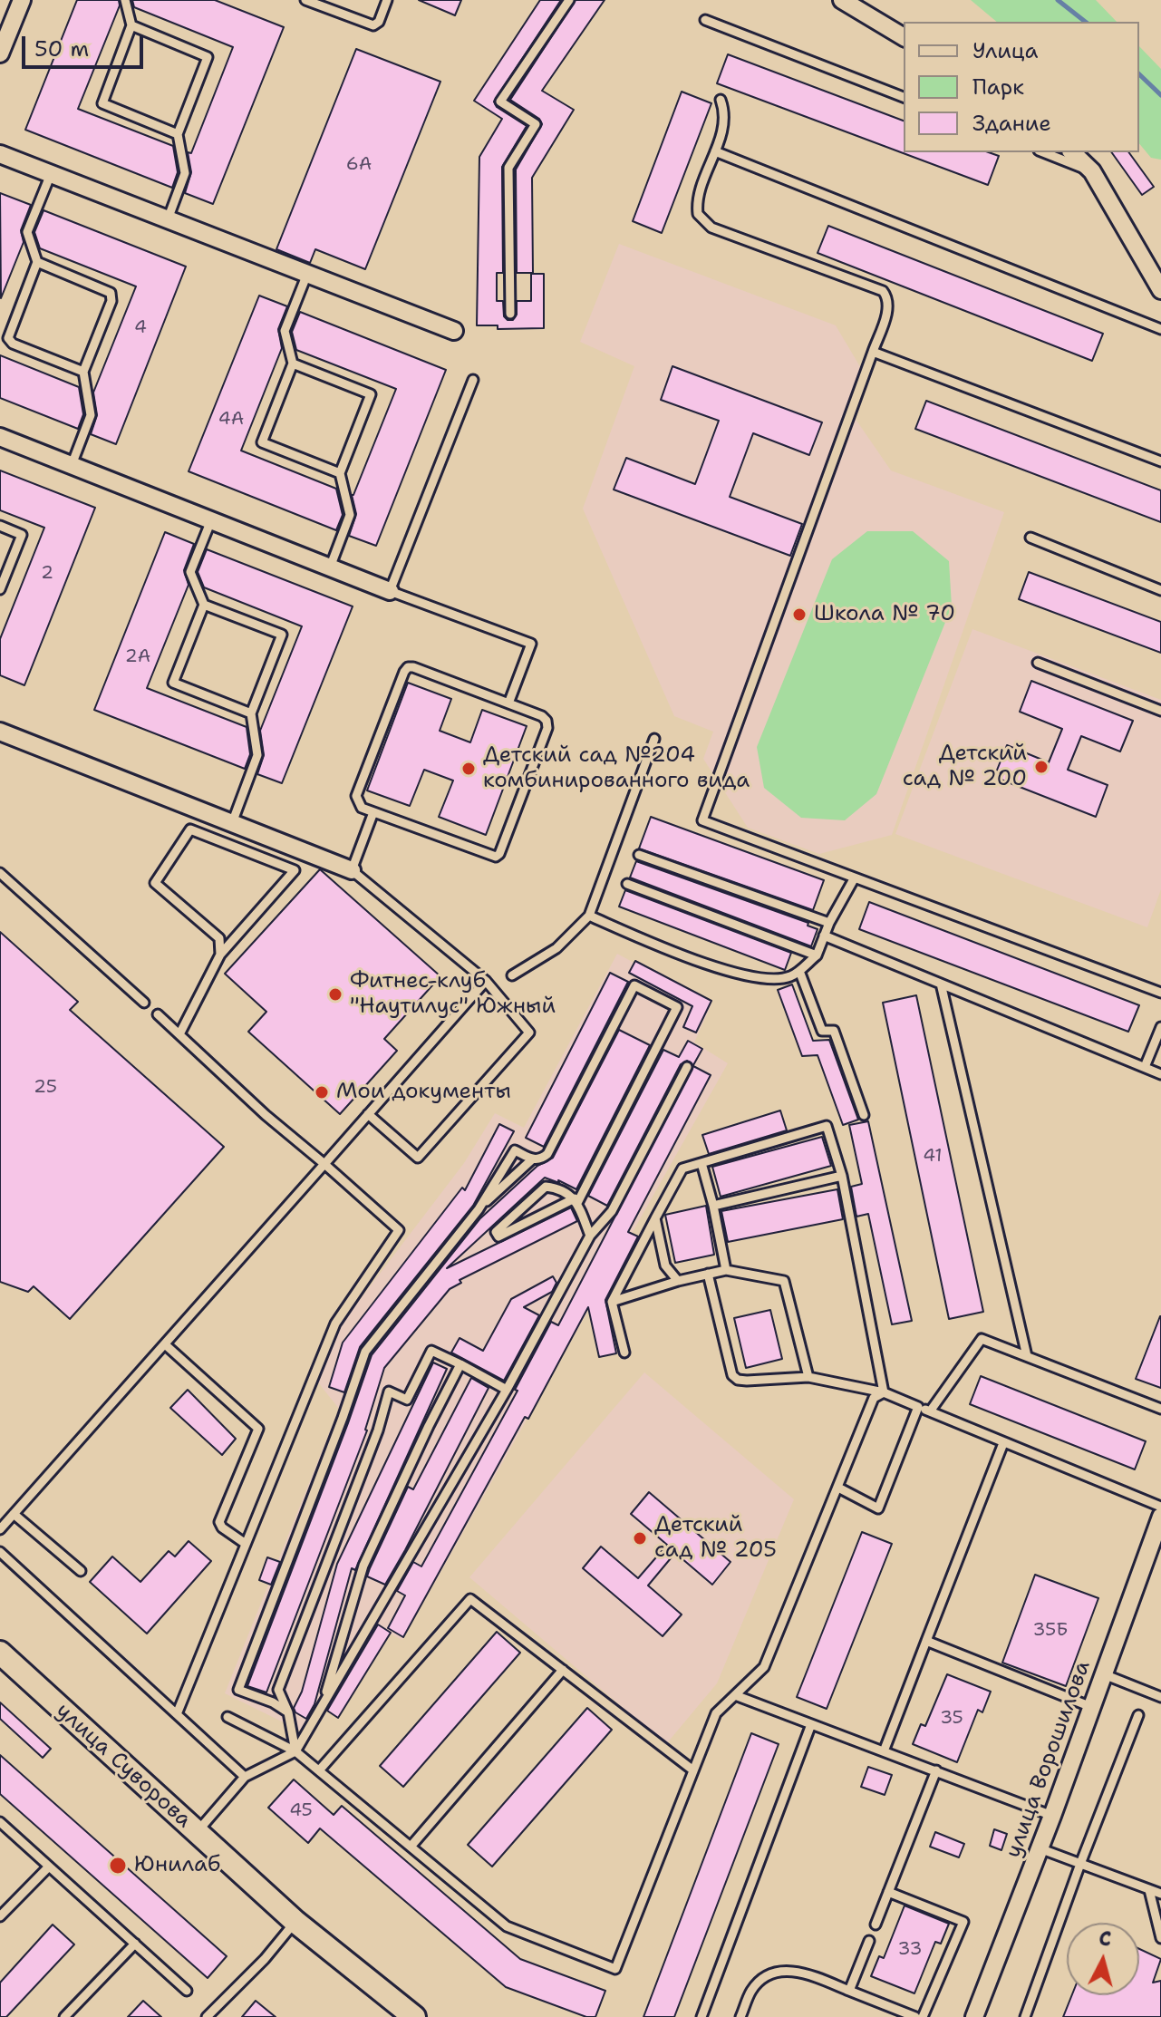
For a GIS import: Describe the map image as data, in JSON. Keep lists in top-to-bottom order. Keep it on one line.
{"streets":{"main road":["улица Суворова"],"street":["улица Ворошилова"]},"places":["Школа № 70","Детский сад № 200","Детский сад №204 комбинированного вида","Фитнес-клуб \"Наутилус\" Южный","Мои документы","Детский сад № 205","Юнилаб"],"house_numbers":["6А","4","4А","2","2А","25","41","35Б","35","45","33"],"legend":["Улица","Парк","Здание"],"scale_bar":"50 m","north":"top"}
